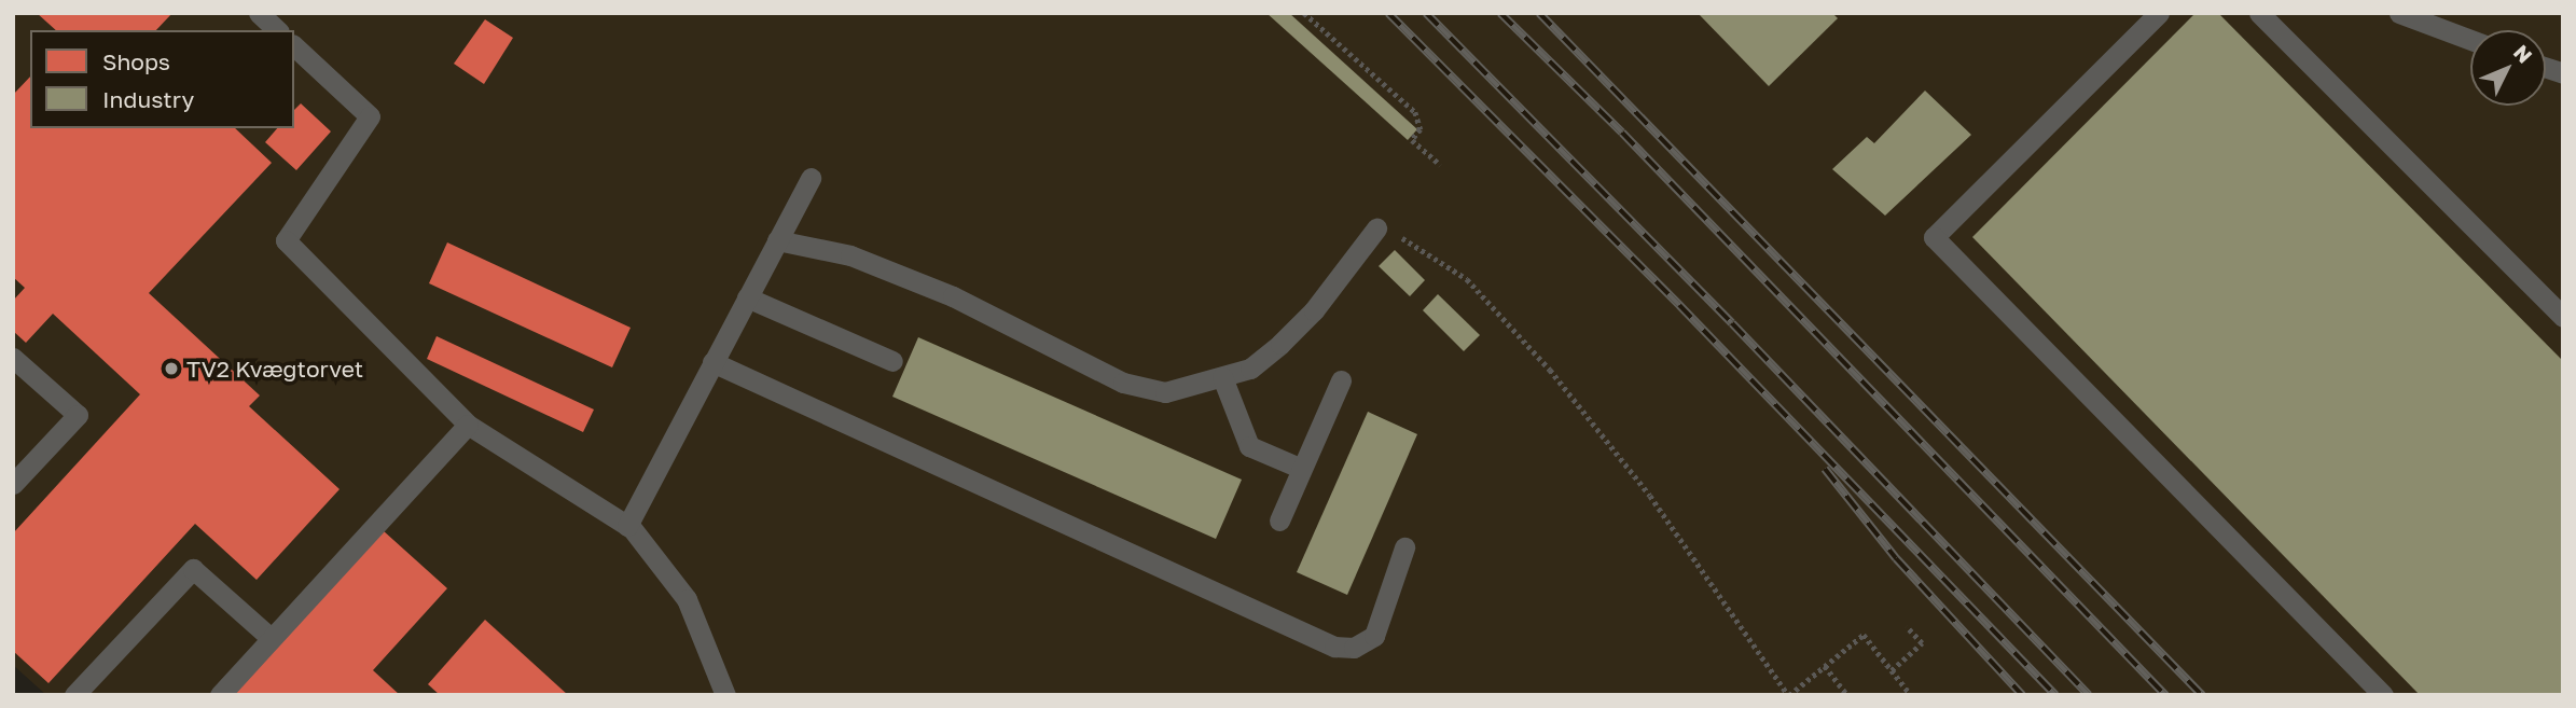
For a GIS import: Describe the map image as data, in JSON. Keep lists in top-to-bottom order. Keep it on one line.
{"places":["TV2 Kvægtorvet"],"legend":["Shops","Industry"],"north":"top right"}
